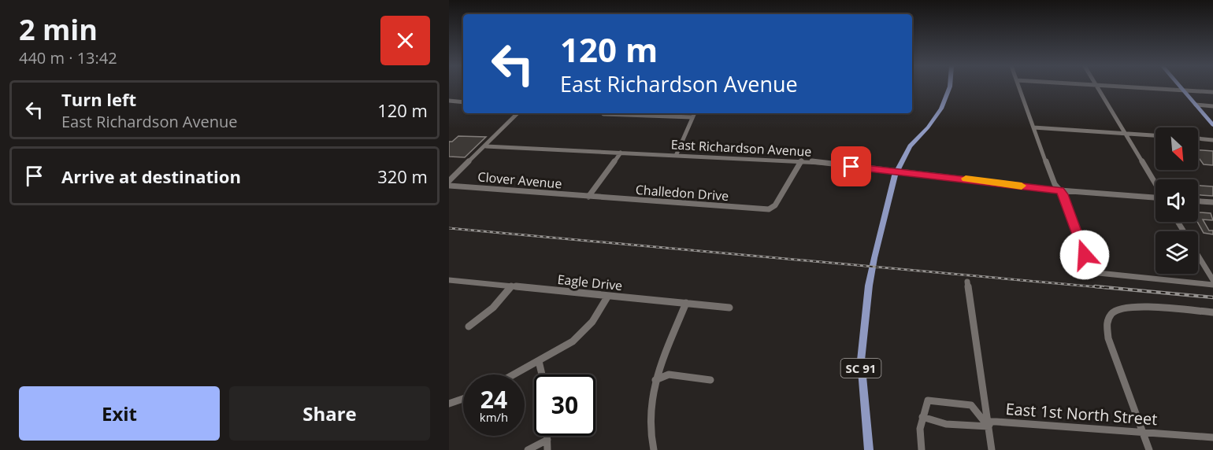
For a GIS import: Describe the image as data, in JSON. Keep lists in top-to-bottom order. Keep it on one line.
{"streets":{"main road":["SC 91"],"street":["East Richardson Avenue","Clover Avenue","Challedon Drive","Eagle Drive","East 1st North Street"]},"crossings":[["East Richardson Avenue","Challedon Drive"],["Clover Avenue","Challedon Drive"]],"north":"bottom right","page":{"heading":["2 min","440 m · 13:42"],"turn":["120 m","East Richardson Avenue"],"list":[{"name":"Turn left","note":"East Richardson Avenue","value":"120 m"},{"name":"Arrive at destination","value":"320 m"}],"speed":"24 km/h","limit":"30","buttons":["Exit","Share"]}}
